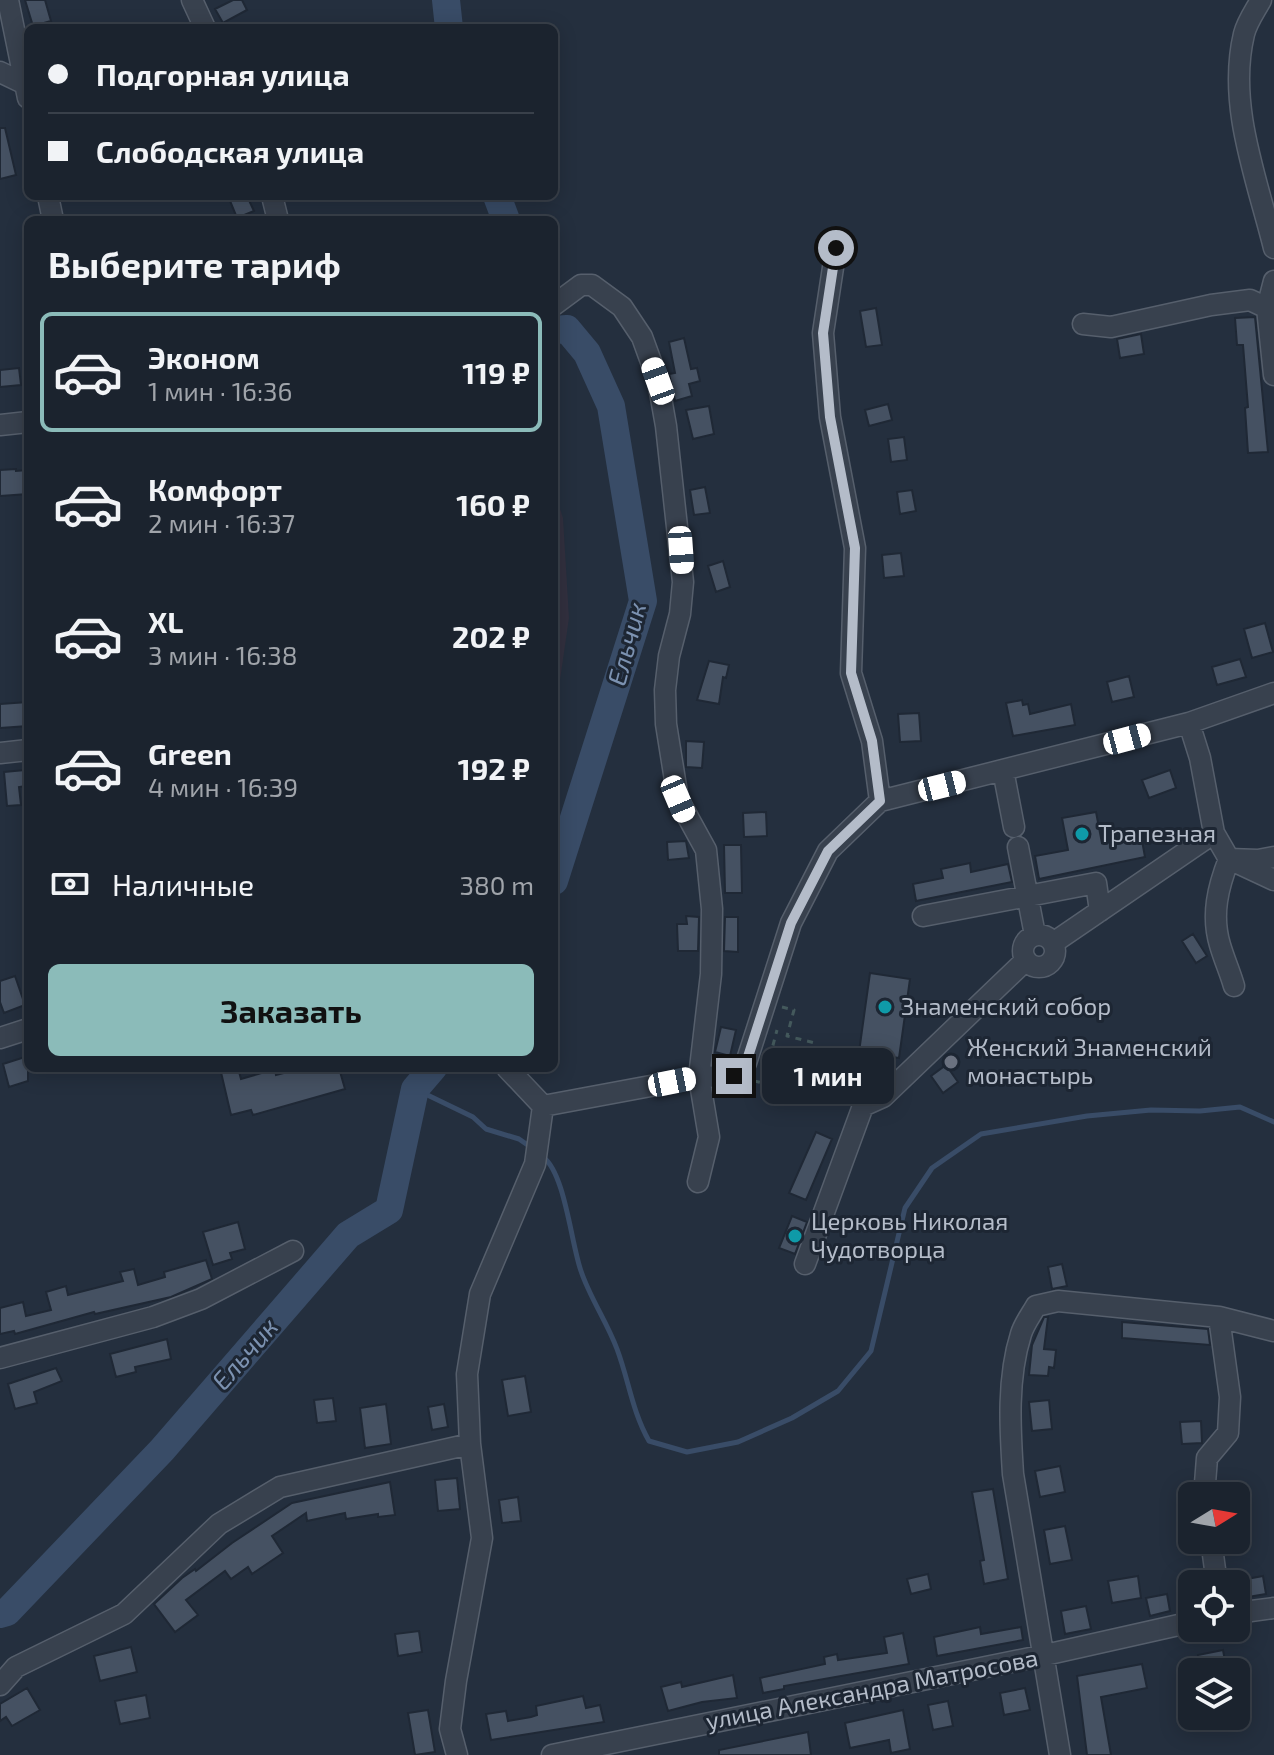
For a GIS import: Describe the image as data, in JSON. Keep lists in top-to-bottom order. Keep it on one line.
{"streets":{"street":["улица Александра Матросова"]},"water":["Ельчик"],"places":["Трапезная","Знаменский собор","Женский Знаменский монастырь","Церковь Николая Чудотворца"],"north":"right","page":{"banner":["Подгорная улица","Слободская улица"],"heading":"Выберите тариф","list":[{"name":"Эконом","note":"1 мин · 16:36","value":"119 ₽"},{"name":"Комфорт","note":"2 мин · 16:37","value":"160 ₽"},{"name":"XL","note":"3 мин · 16:38","value":"202 ₽"},{"name":"Green","note":"4 мин · 16:39","value":"192 ₽"}],"pay":["Наличные","380 m"],"buttons":"Заказать","bubble":"1 мин"}}
